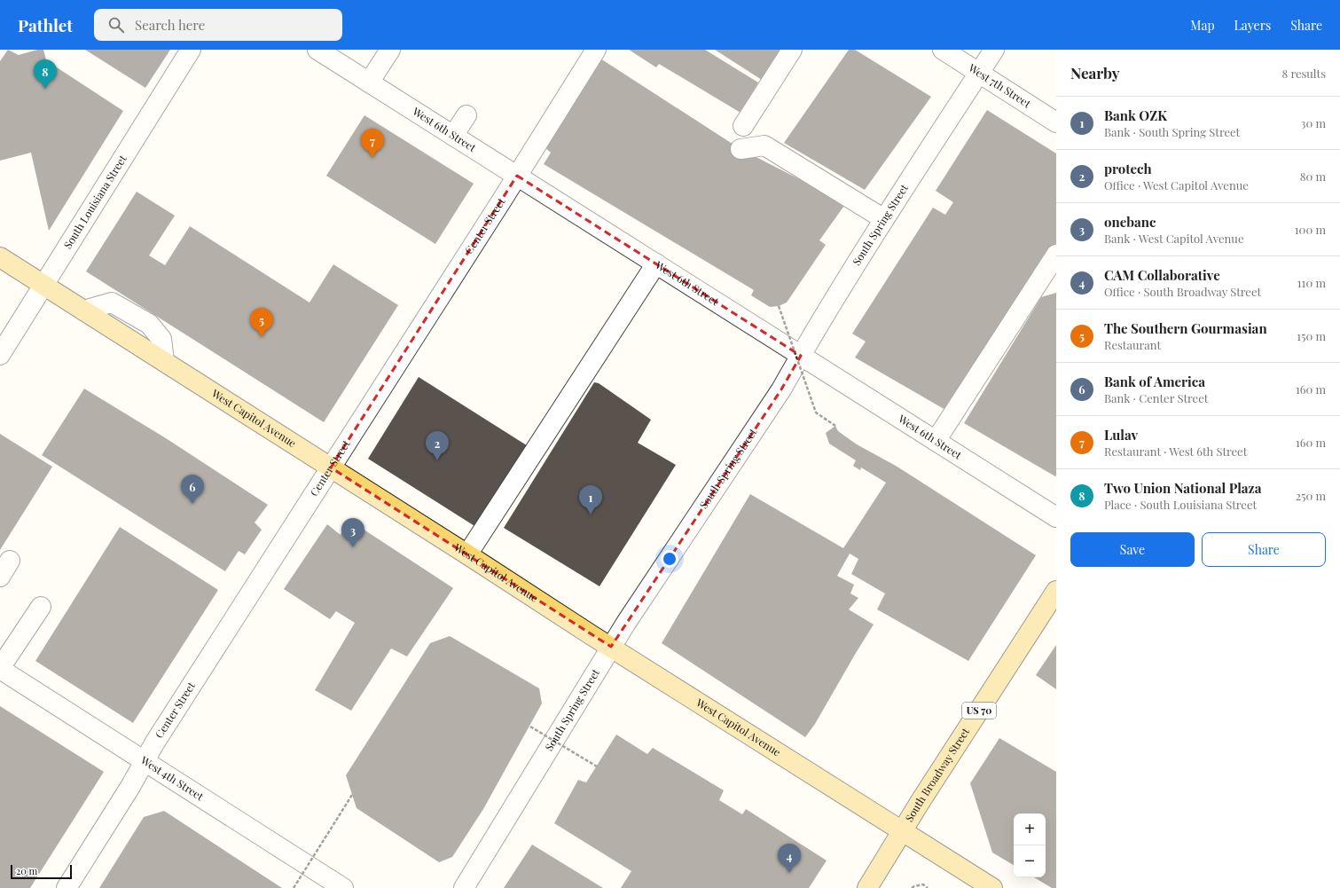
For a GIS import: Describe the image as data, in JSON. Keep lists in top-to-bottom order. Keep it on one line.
{"streets":{"main road":["West Capitol Avenue","US 70","South Broadway Street"],"street":["West 7th Street","West 6th Street","South Louisiana Street","South Spring Street","Center Street","West 4th Street"]},"crossings":[["West 7th Street","South Spring Street"],["West 6th Street","South Spring Street"],["West 6th Street","Center Street"],["South Louisiana Street","West Capitol Avenue"],["South Spring Street","West Capitol Avenue"],["Center Street","West Capitol Avenue"],["Center Street","West 4th Street"],["West Capitol Avenue","South Broadway Street"]],"scale_bar":"20 m","page":{"header":"Pathlet","search":"Search here","nav":["Map","Layers","Share"],"heading":["Nearby","8 results"],"pins":["8","7","5","2","6","1","3","4"],"list":[{"mark":"1","name":"Bank OZK","note":"Bank · South Spring Street","value":"30 m"},{"mark":"2","name":"protech","note":"Office · West Capitol Avenue","value":"80 m"},{"mark":"3","name":"onebanc","note":"Bank · West Capitol Avenue","value":"100 m"},{"mark":"4","name":"CAM Collaborative","note":"Office · South Broadway Street","value":"110 m"},{"mark":"5","name":"The Southern Gourmasian","note":"Restaurant","value":"150 m"},{"mark":"6","name":"Bank of America","note":"Bank · Center Street","value":"160 m"},{"mark":"7","name":"Lulav","note":"Restaurant · West 6th Street","value":"160 m"},{"mark":"8","name":"Two Union National Plaza","note":"Place · South Louisiana Street","value":"250 m"}],"buttons":["Save","Share"],"map_buttons":["+","−"],"scale":"20 m"}}
